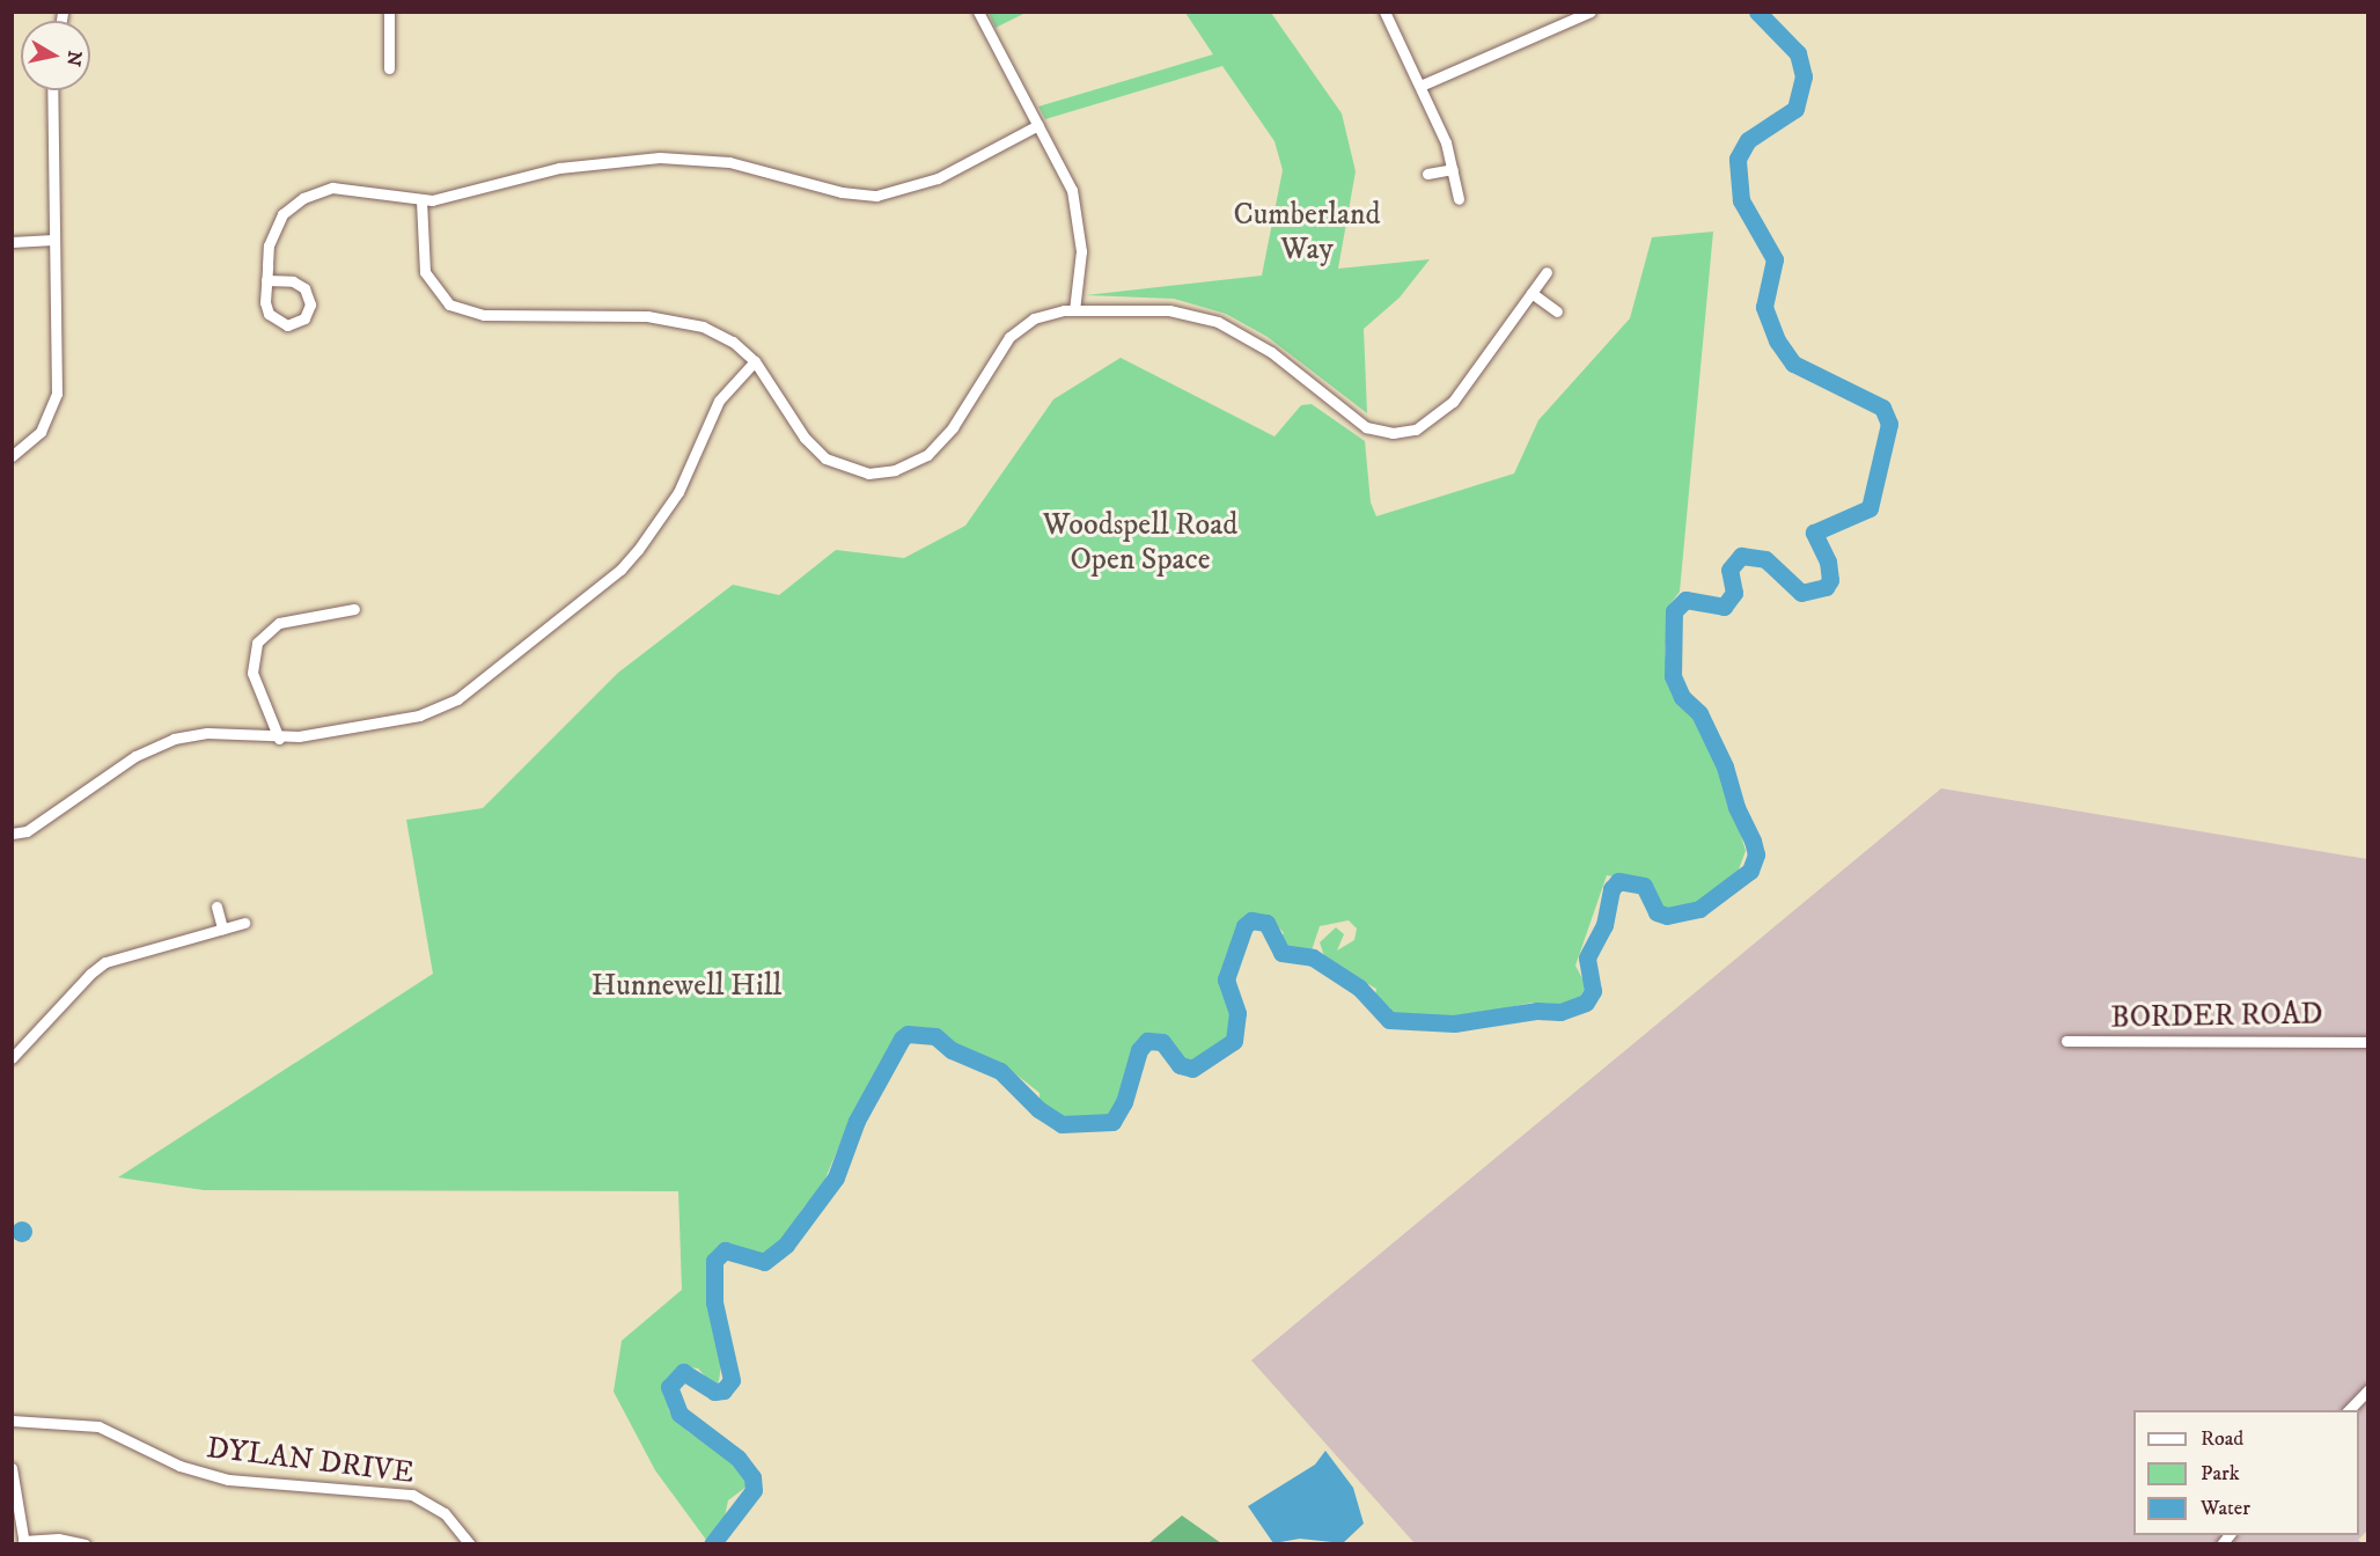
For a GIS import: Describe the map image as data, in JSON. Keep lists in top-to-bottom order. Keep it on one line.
{"streets":{"street":["BORDER ROAD","DYLAN DRIVE"]},"parks":["Cumberland Way","Woodspell Road Open Space","Hunnewell Hill"],"legend":["Road","Park","Water"],"north":"right"}
